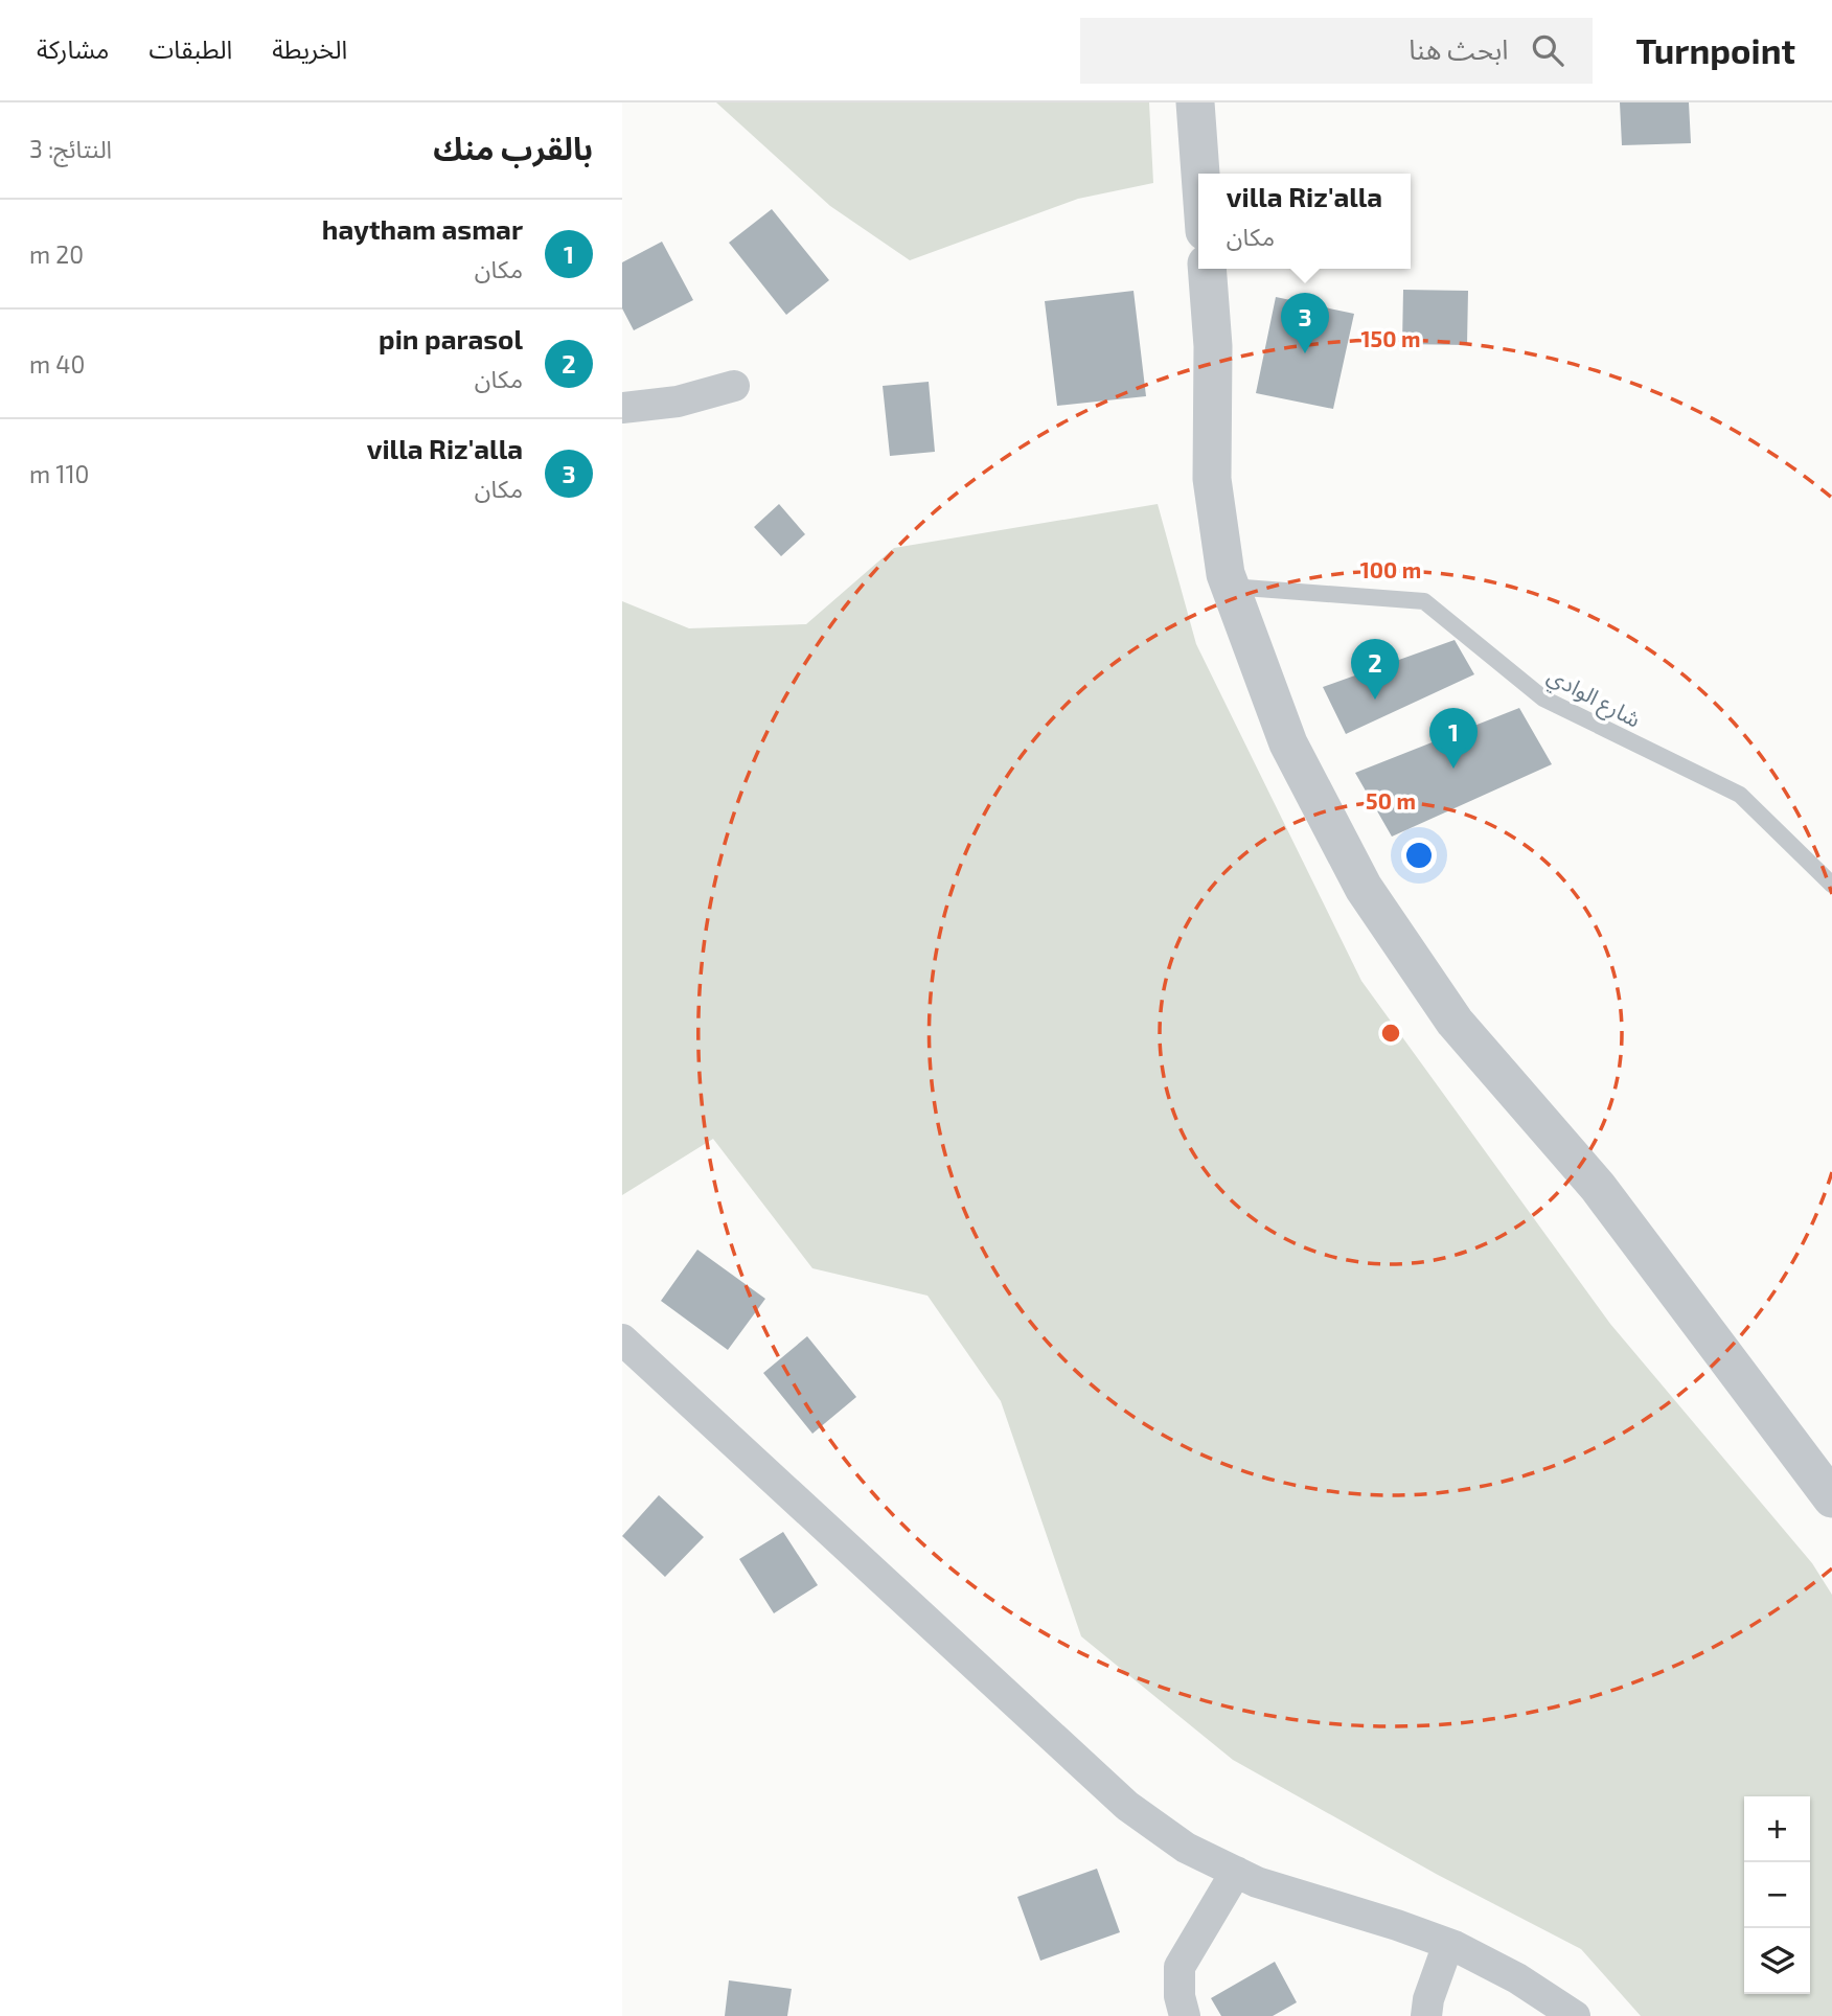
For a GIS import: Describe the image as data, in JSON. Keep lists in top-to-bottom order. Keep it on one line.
{"streets":{"lane":["شارع الوادي"]},"page":{"header":"Turnpoint","search":"ابحث هنا","nav":["الخريطة","الطبقات","مشاركة"],"heading":["بالقرب منك","النتائج: 3"],"popup":["villa Riz'alla","مكان"],"list":[{"mark":"1","name":"haytham asmar","note":"مكان","value":"20 m"},{"mark":"2","name":"pin parasol","note":"مكان","value":"40 m"},{"mark":"3","name":"villa Riz'alla","note":"مكان","value":"110 m"}],"pins":["3","2","1"],"map_buttons":["+","−"]},"rings":["150 m","100 m","50 m"]}
